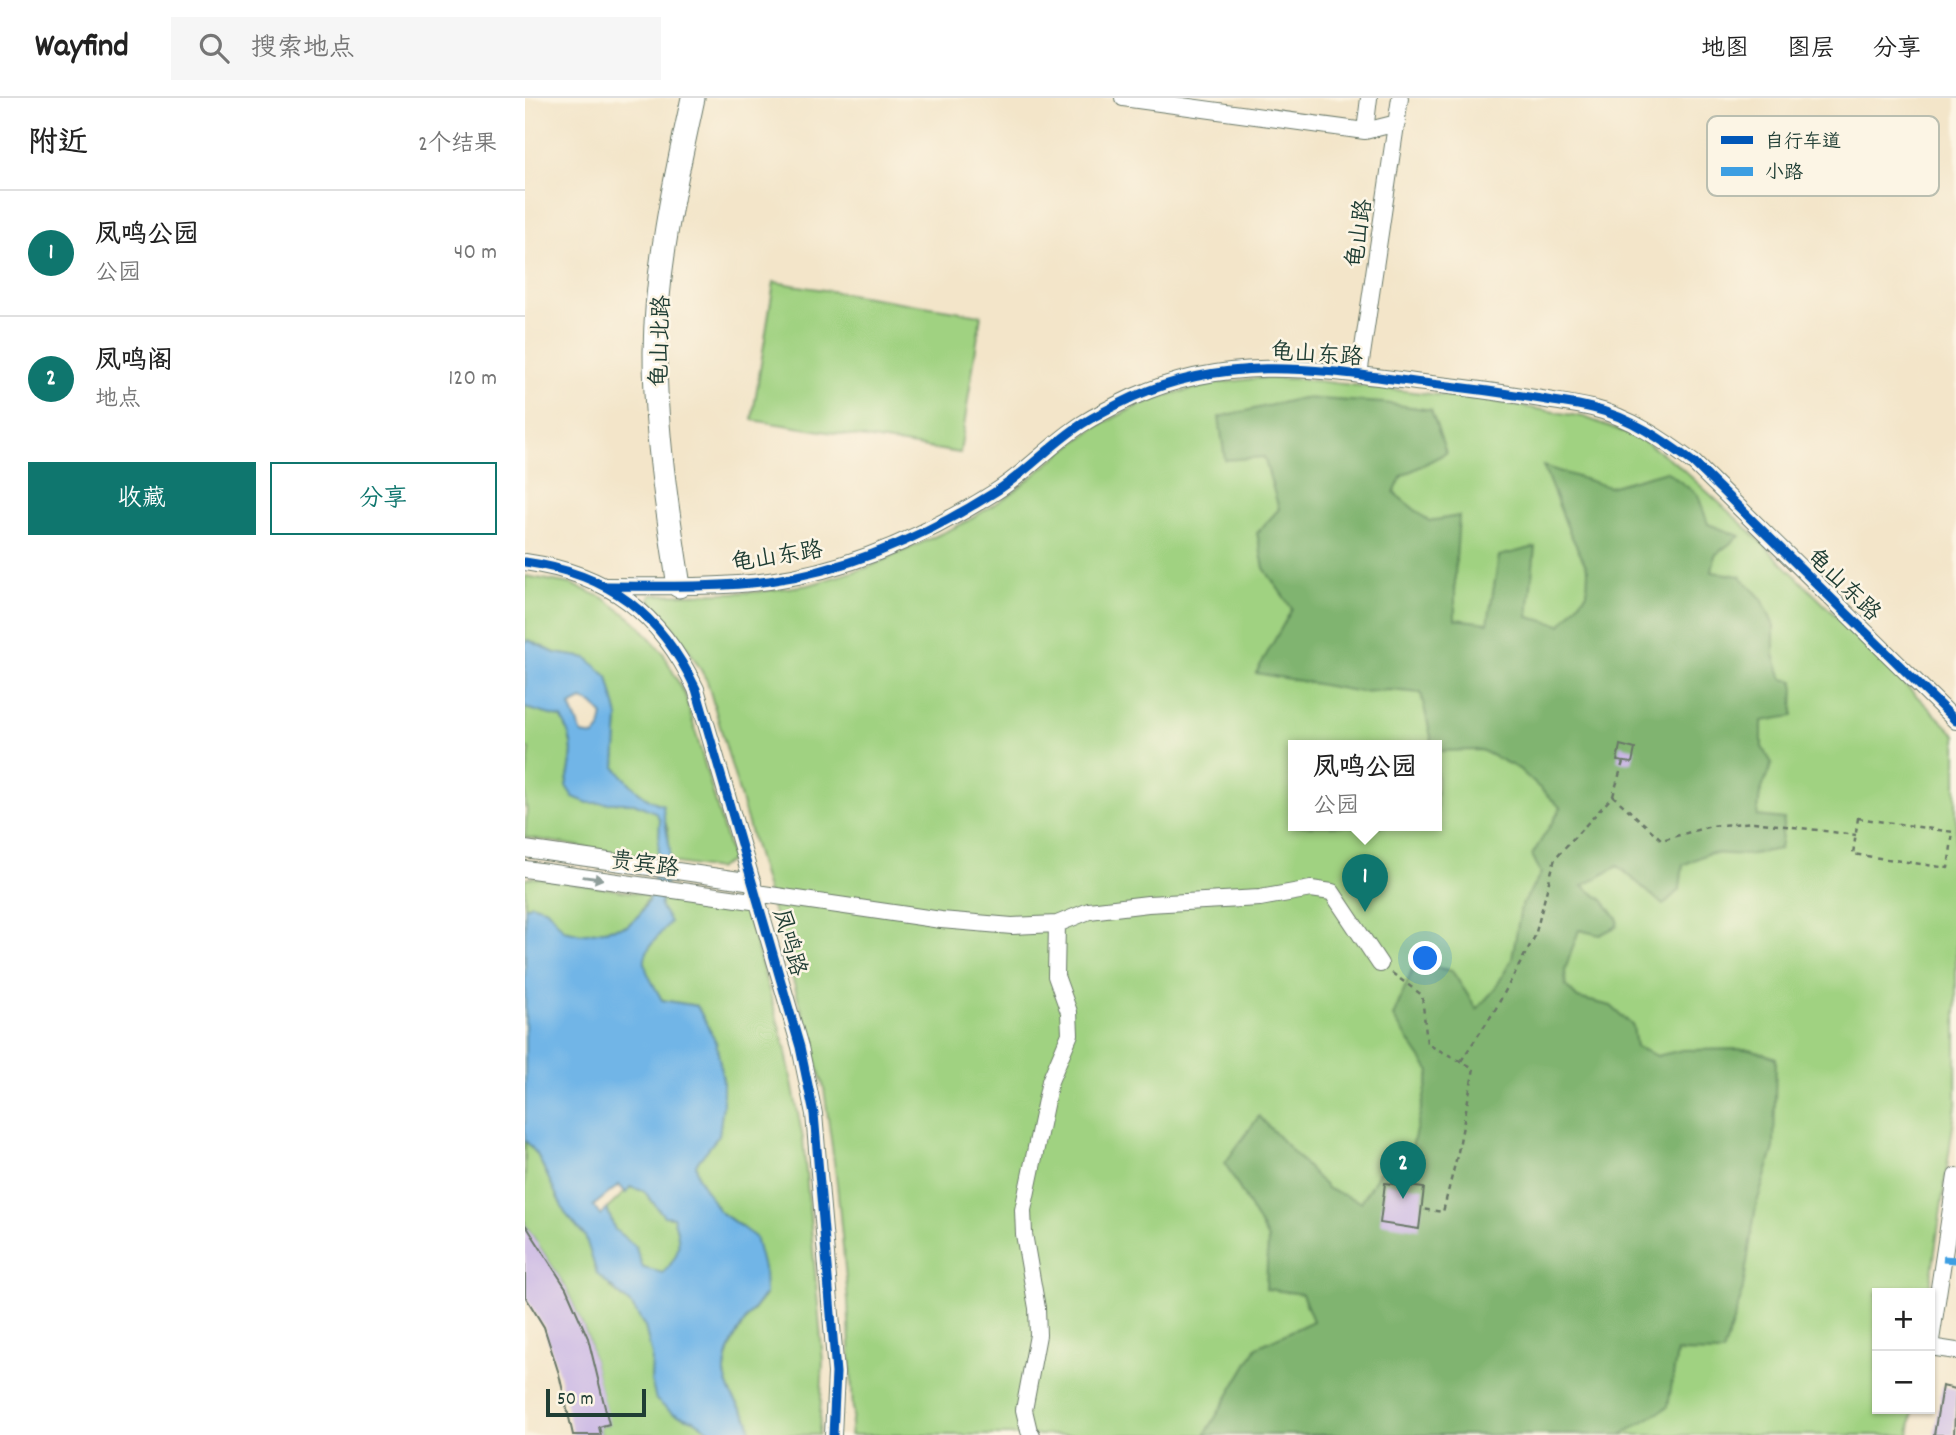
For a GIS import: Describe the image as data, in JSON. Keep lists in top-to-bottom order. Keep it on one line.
{"streets":{"street":["龟山路","龟山北路","龟山东路","贵宾路","凤鸣路"]},"crossings":[["龟山路","龟山东路"],["龟山北路","龟山东路"],["龟山东路","凤鸣路"],["贵宾路","凤鸣路"]],"legend":["自行车道","小路"],"scale_bar":"50 m","page":{"header":"Wayfind","search":"搜索地点","nav":["地图","图层","分享"],"heading":["附近","2个结果"],"list":[{"mark":"1","name":"凤鸣公园","note":"公园","value":"40 m"},{"mark":"2","name":"凤鸣阁","note":"地点","value":"120 m"}],"buttons":["收藏","分享"],"popup":["凤鸣公园","公园"],"pins":["1","2"],"map_buttons":["+","−"],"scale":"50 m"}}
